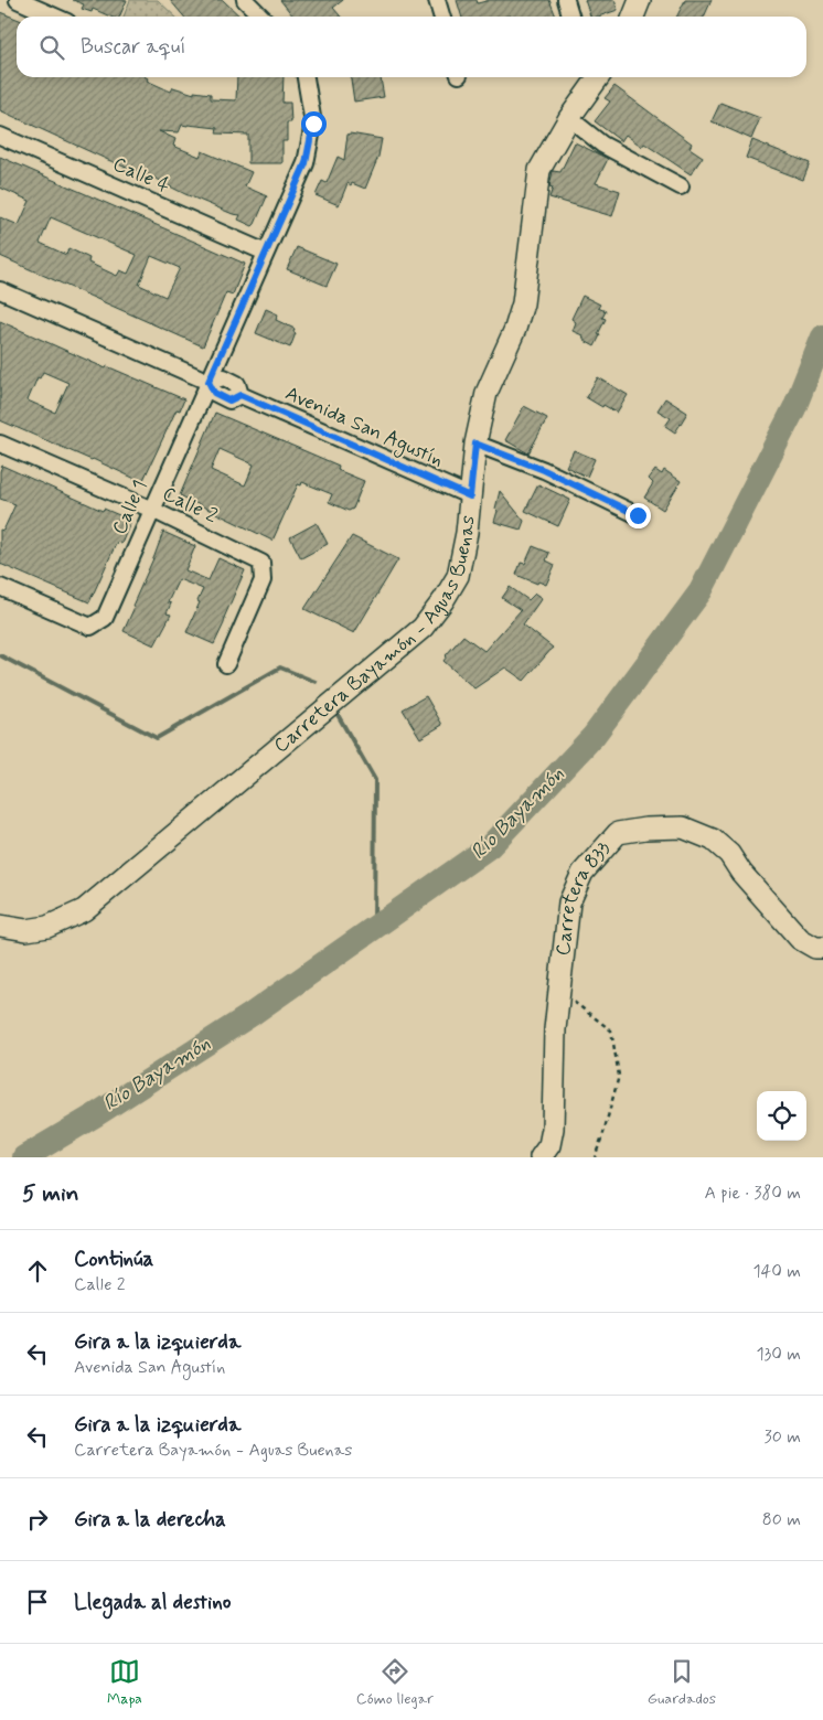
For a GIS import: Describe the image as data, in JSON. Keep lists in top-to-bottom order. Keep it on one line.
{"streets":{"street":["Calle 4","Avenida San Agustín","Calle 2","Calle 1","Carretera Bayamón - Aguas Buenas","Carretera 833"]},"crossings":[["Avenida San Agustín","Calle 1"],["Avenida San Agustín","Carretera Bayamón - Aguas Buenas"],["Calle 2","Calle 1"]],"water":["Río Bayamón"],"page":{"search":"Buscar aquí","heading":["5 min","A pie · 380 m"],"list":[["Continúa","Calle 2","140 m"],["Gira a la izquierda","Avenida San Agustín","130 m"],["Gira a la izquierda","Carretera Bayamón - Aguas Buenas","30 m"],["Gira a la derecha","80 m"],"Llegada al destino"],"nav":["Mapa","Cómo llegar","Guardados"]}}
